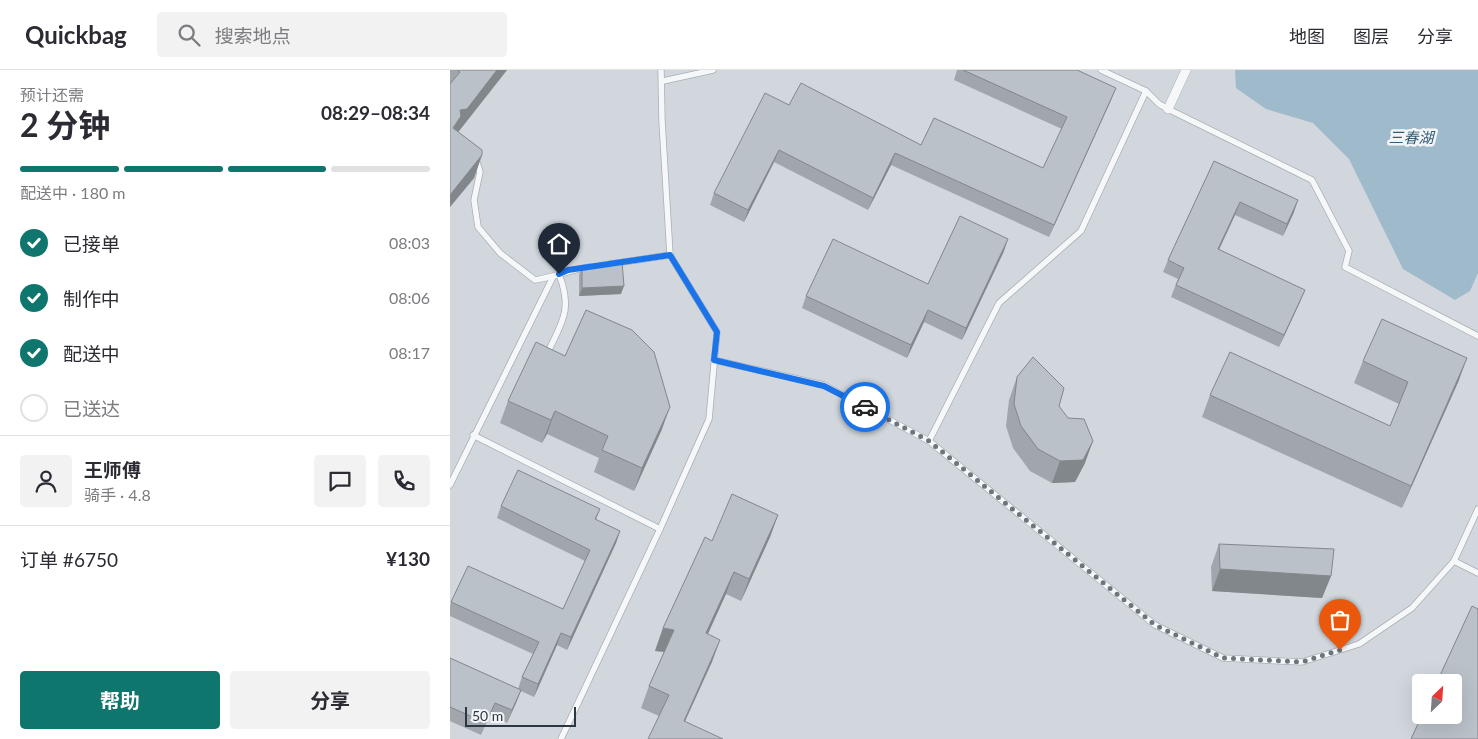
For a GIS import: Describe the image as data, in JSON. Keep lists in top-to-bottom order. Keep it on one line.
{"water":["三春湖"],"scale_bar":"50 m","north":"top right","page":{"header":"Quickbag","search":"搜索地点","nav":["地图","图层","分享"],"heading":["2 分钟","预计还需","08:29–08:34"],"panel":["王师傅","骑手 · 4.8","订单 #6750","¥130"],"bar":"配送中 · 180 m","list":[["已接单","08:03"],["制作中","08:06"],["配送中","08:17"],"已送达"],"buttons":["帮助","分享"],"scale":"50 m"}}
